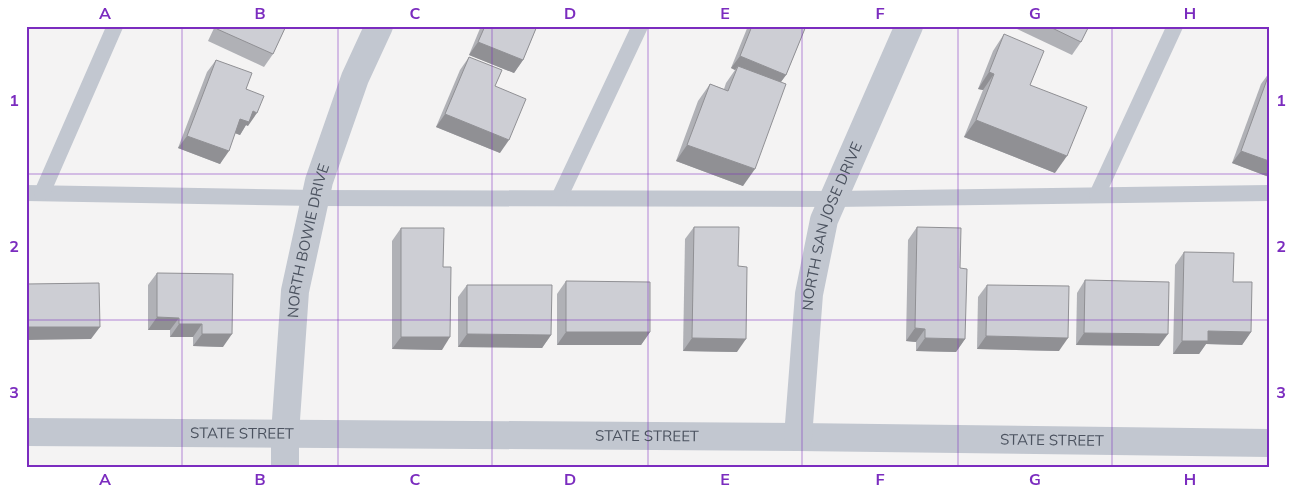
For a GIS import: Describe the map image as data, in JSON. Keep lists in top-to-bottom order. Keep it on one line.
{"streets":{"street":["NORTH SAN JOSE DRIVE","NORTH BOWIE DRIVE","STATE STREET"]},"crossings":[["NORTH SAN JOSE DRIVE","STATE STREET"],["NORTH BOWIE DRIVE","STATE STREET"]],"grid":{"columns":["A","B","C","D","E","F","G","H"],"rows":["1","2","3"]}}
